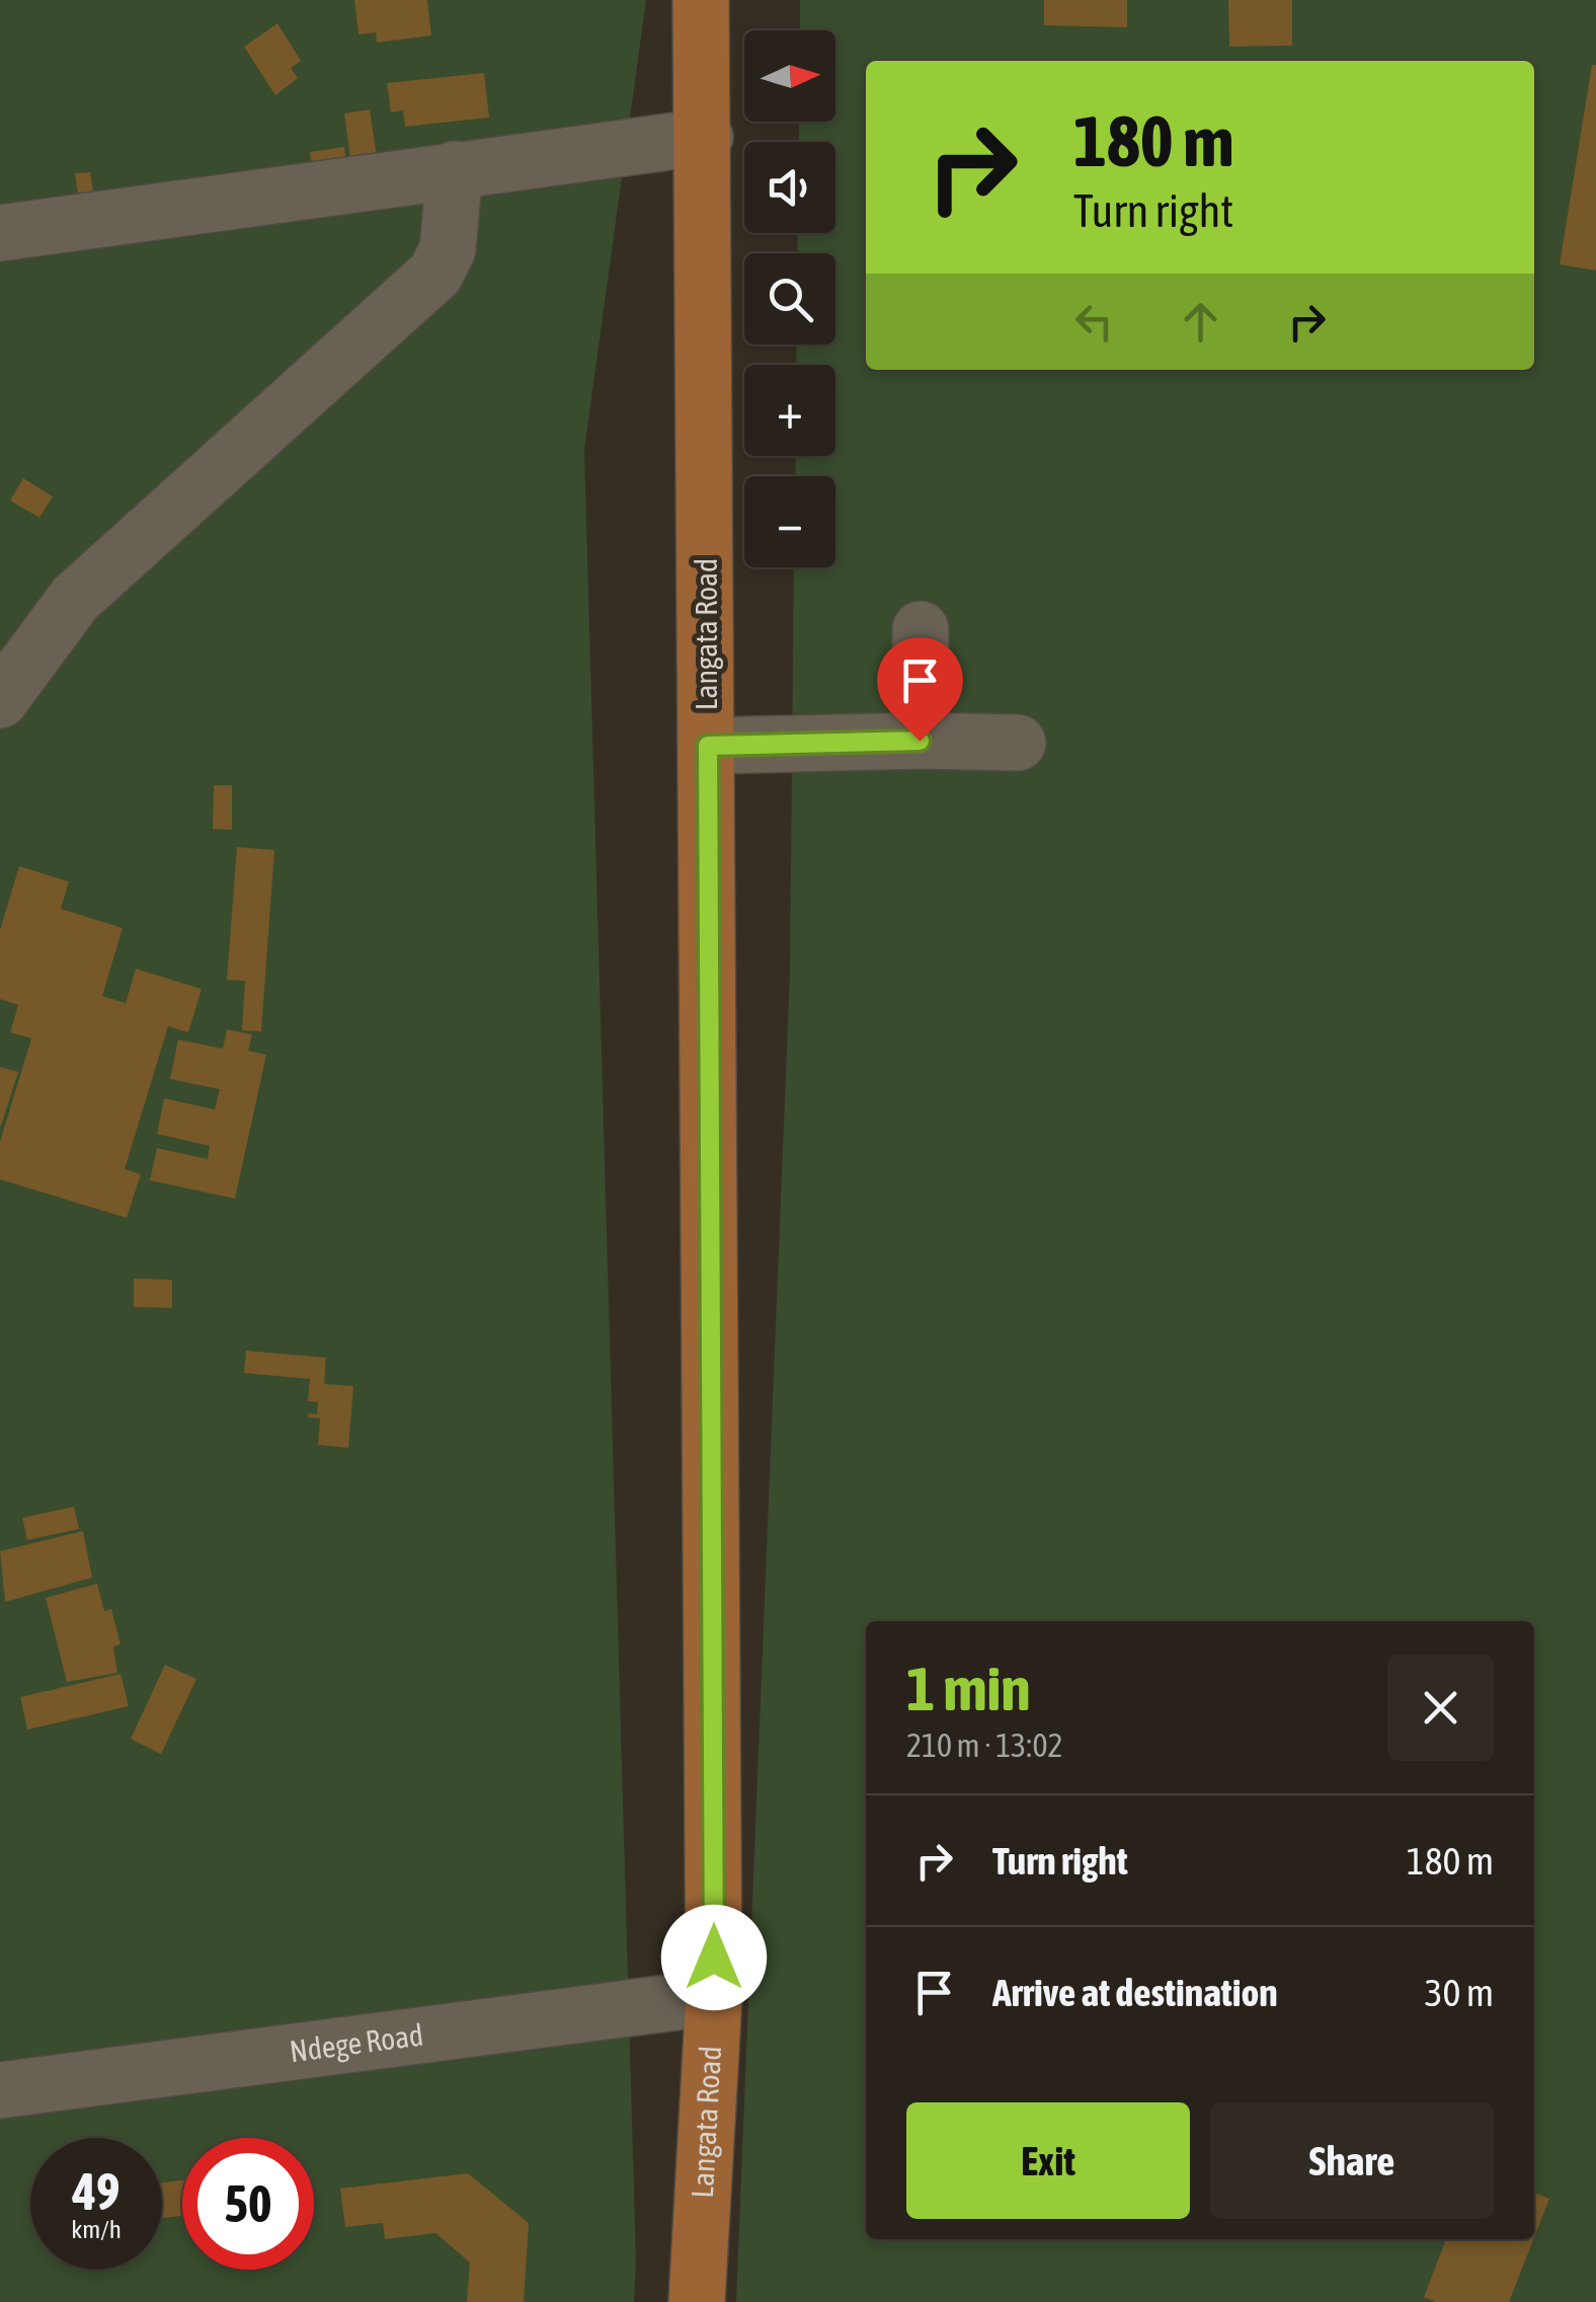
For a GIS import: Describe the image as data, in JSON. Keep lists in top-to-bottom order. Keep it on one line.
{"streets":{"main road":["Langata Road"],"street":["Ndege Road"]},"crossings":[["Langata Road","Ndege Road"]],"north":"right","page":{"map_buttons":["+","−"],"turn":["180 m","Turn right"],"heading":["1 min","210 m · 13:02"],"list":[{"name":"Turn right","value":"180 m"},{"name":"Arrive at destination","value":"30 m"}],"buttons":["Exit","Share"],"speed":"49 km/h","limit":"50"}}
